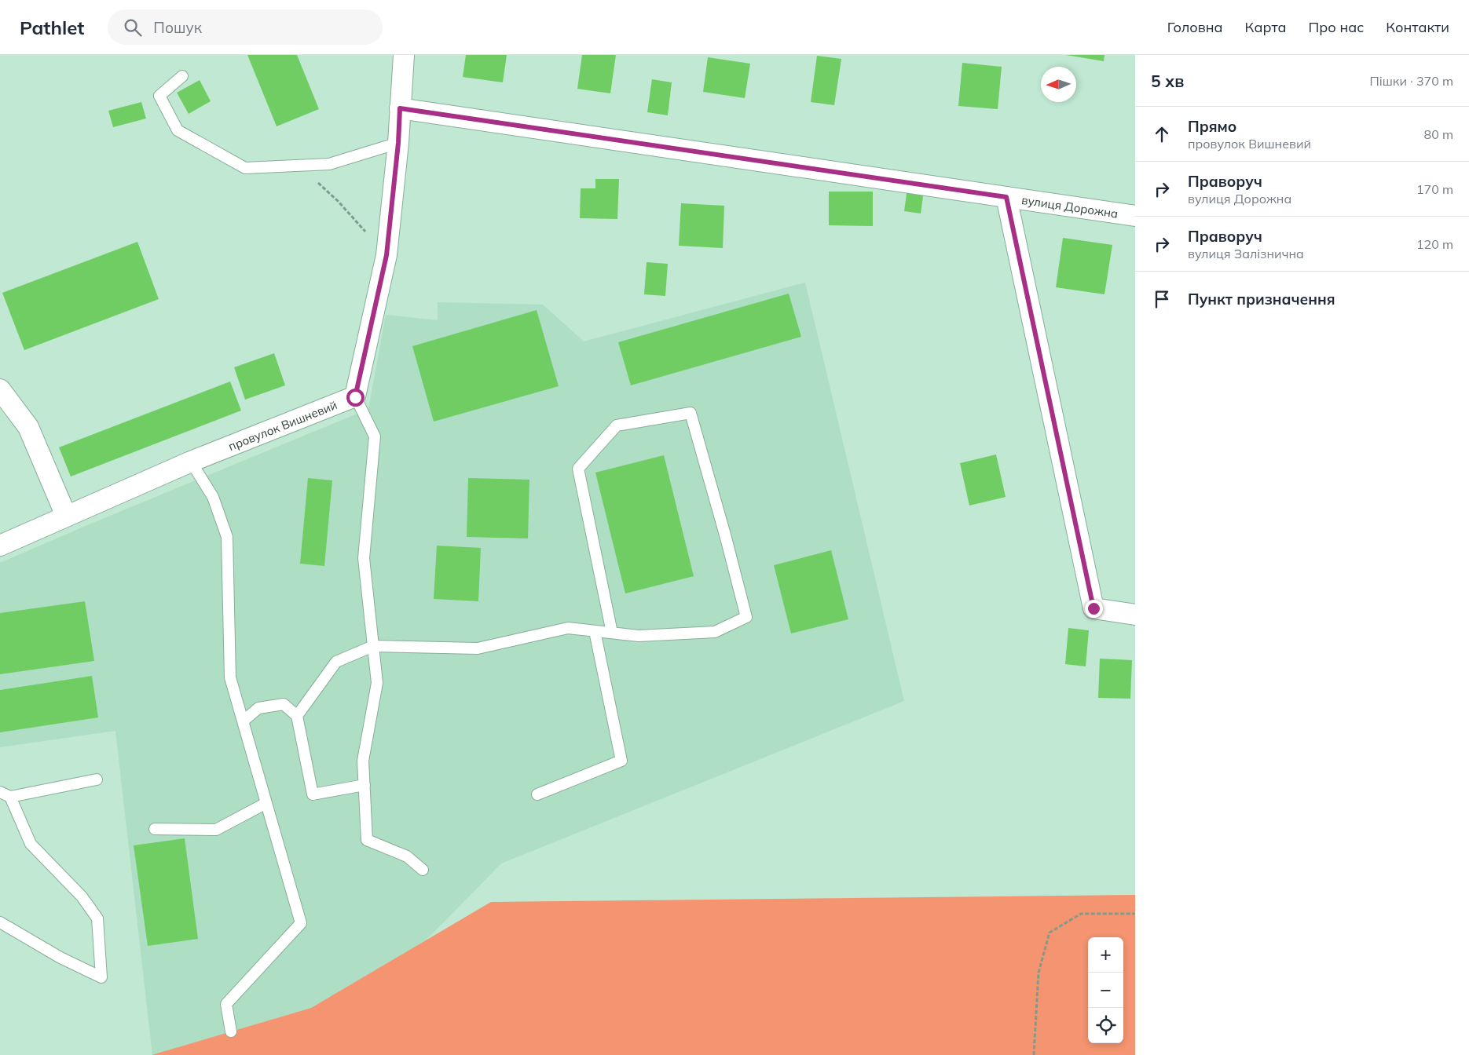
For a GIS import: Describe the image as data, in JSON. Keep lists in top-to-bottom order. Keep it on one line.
{"streets":{"street":["вулиця Дорожна","провулок Вишневий"]},"north":"left","page":{"header":"Pathlet","search":"Пошук","nav":["Головна","Карта","Про нас","Контакти"],"heading":["5 хв","Пішки · 370 m"],"list":[["Прямо","провулок Вишневий","80 m"],["Праворуч","вулиця Дорожна","170 m"],["Праворуч","вулиця Залізнична","120 m"],"Пункт призначення"],"map_buttons":["+","−"]}}
